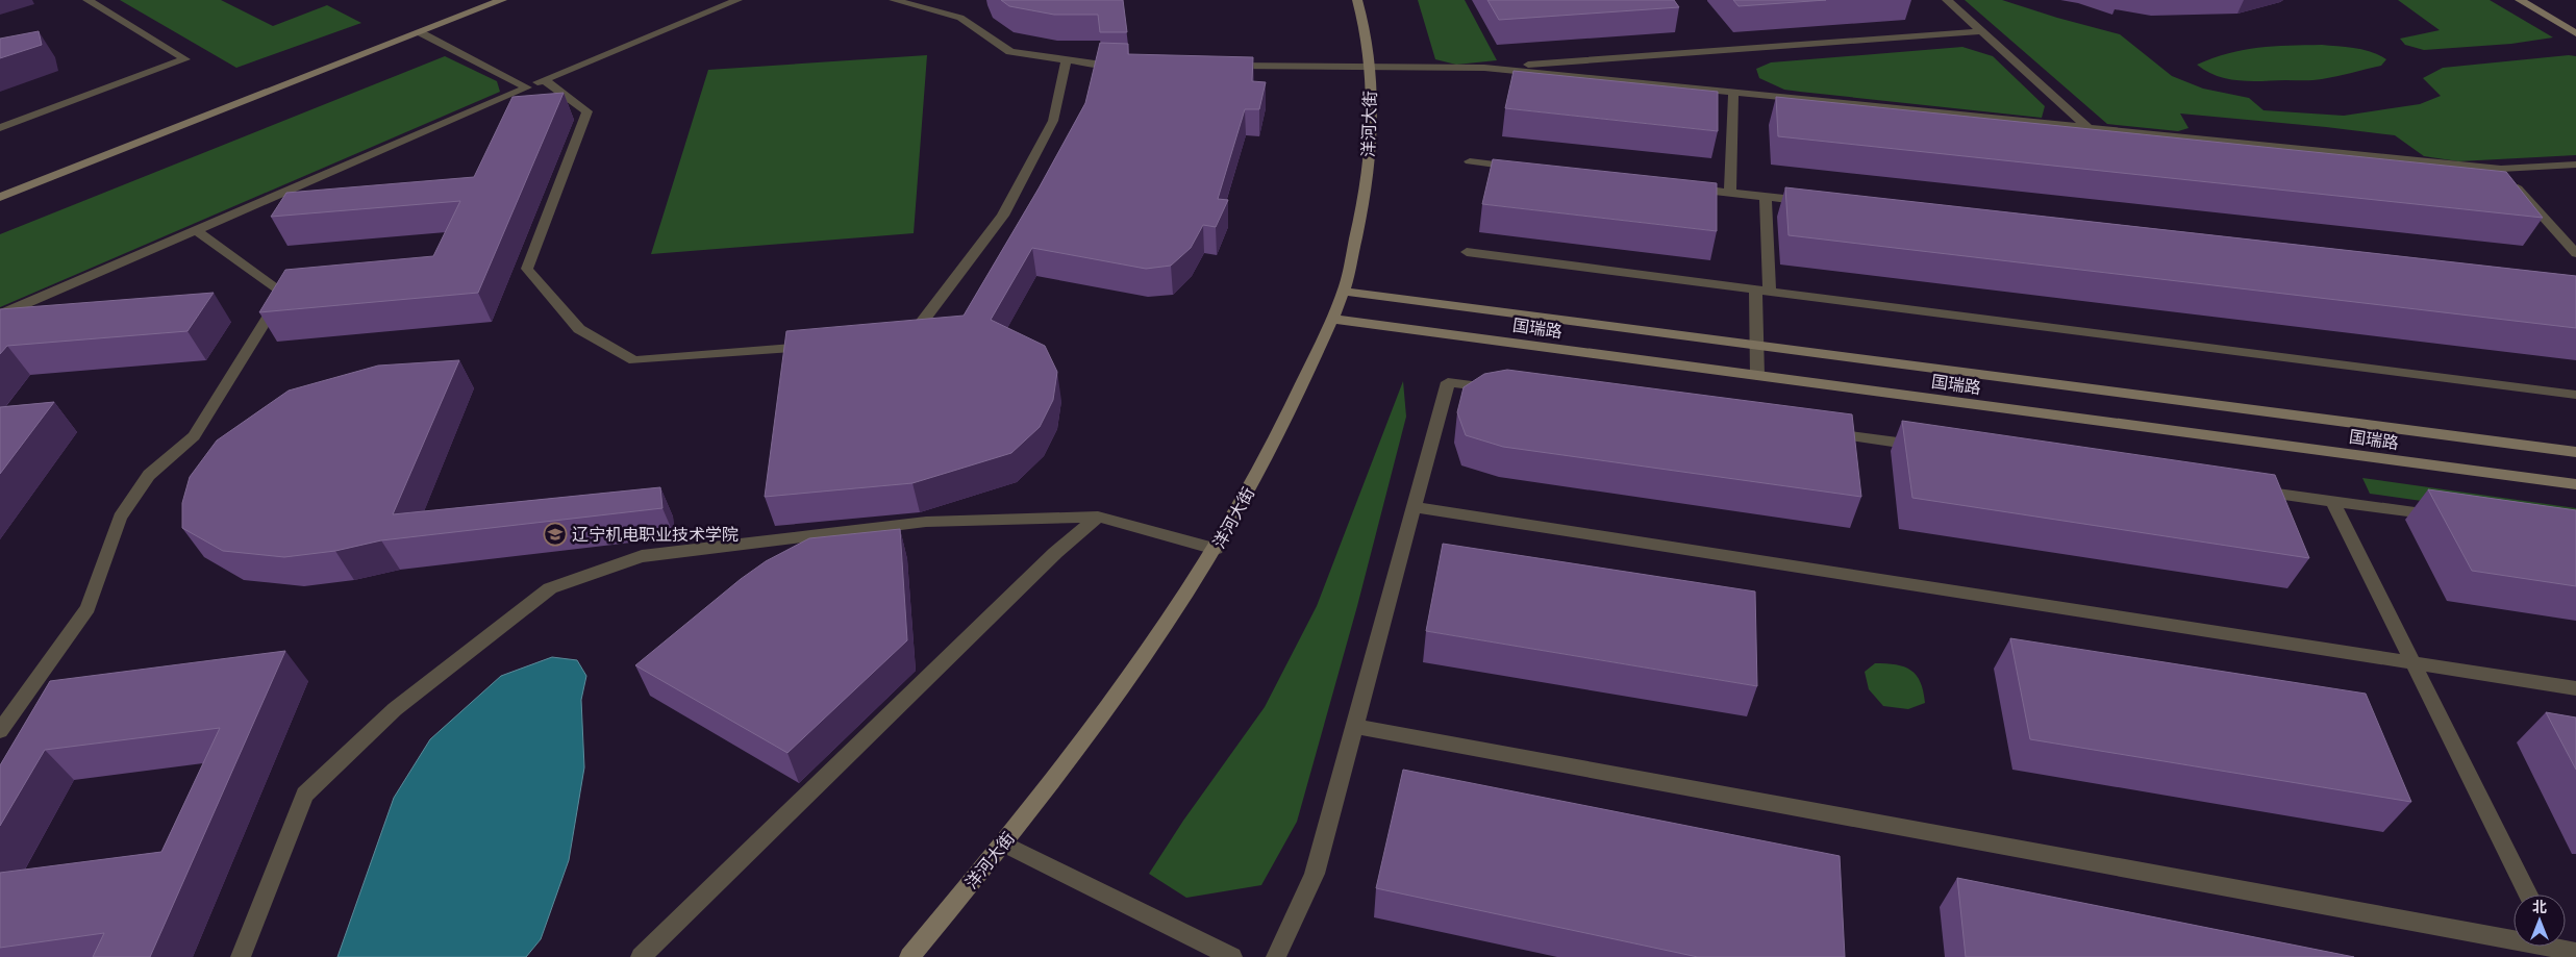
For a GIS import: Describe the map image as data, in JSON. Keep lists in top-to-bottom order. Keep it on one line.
{"streets":{"street":["洋河大街","国瑞路"]},"crossings":[["洋河大街","国瑞路"]],"places":{"school or university":["辽宁机电职业技术学院"]},"north":"top"}
